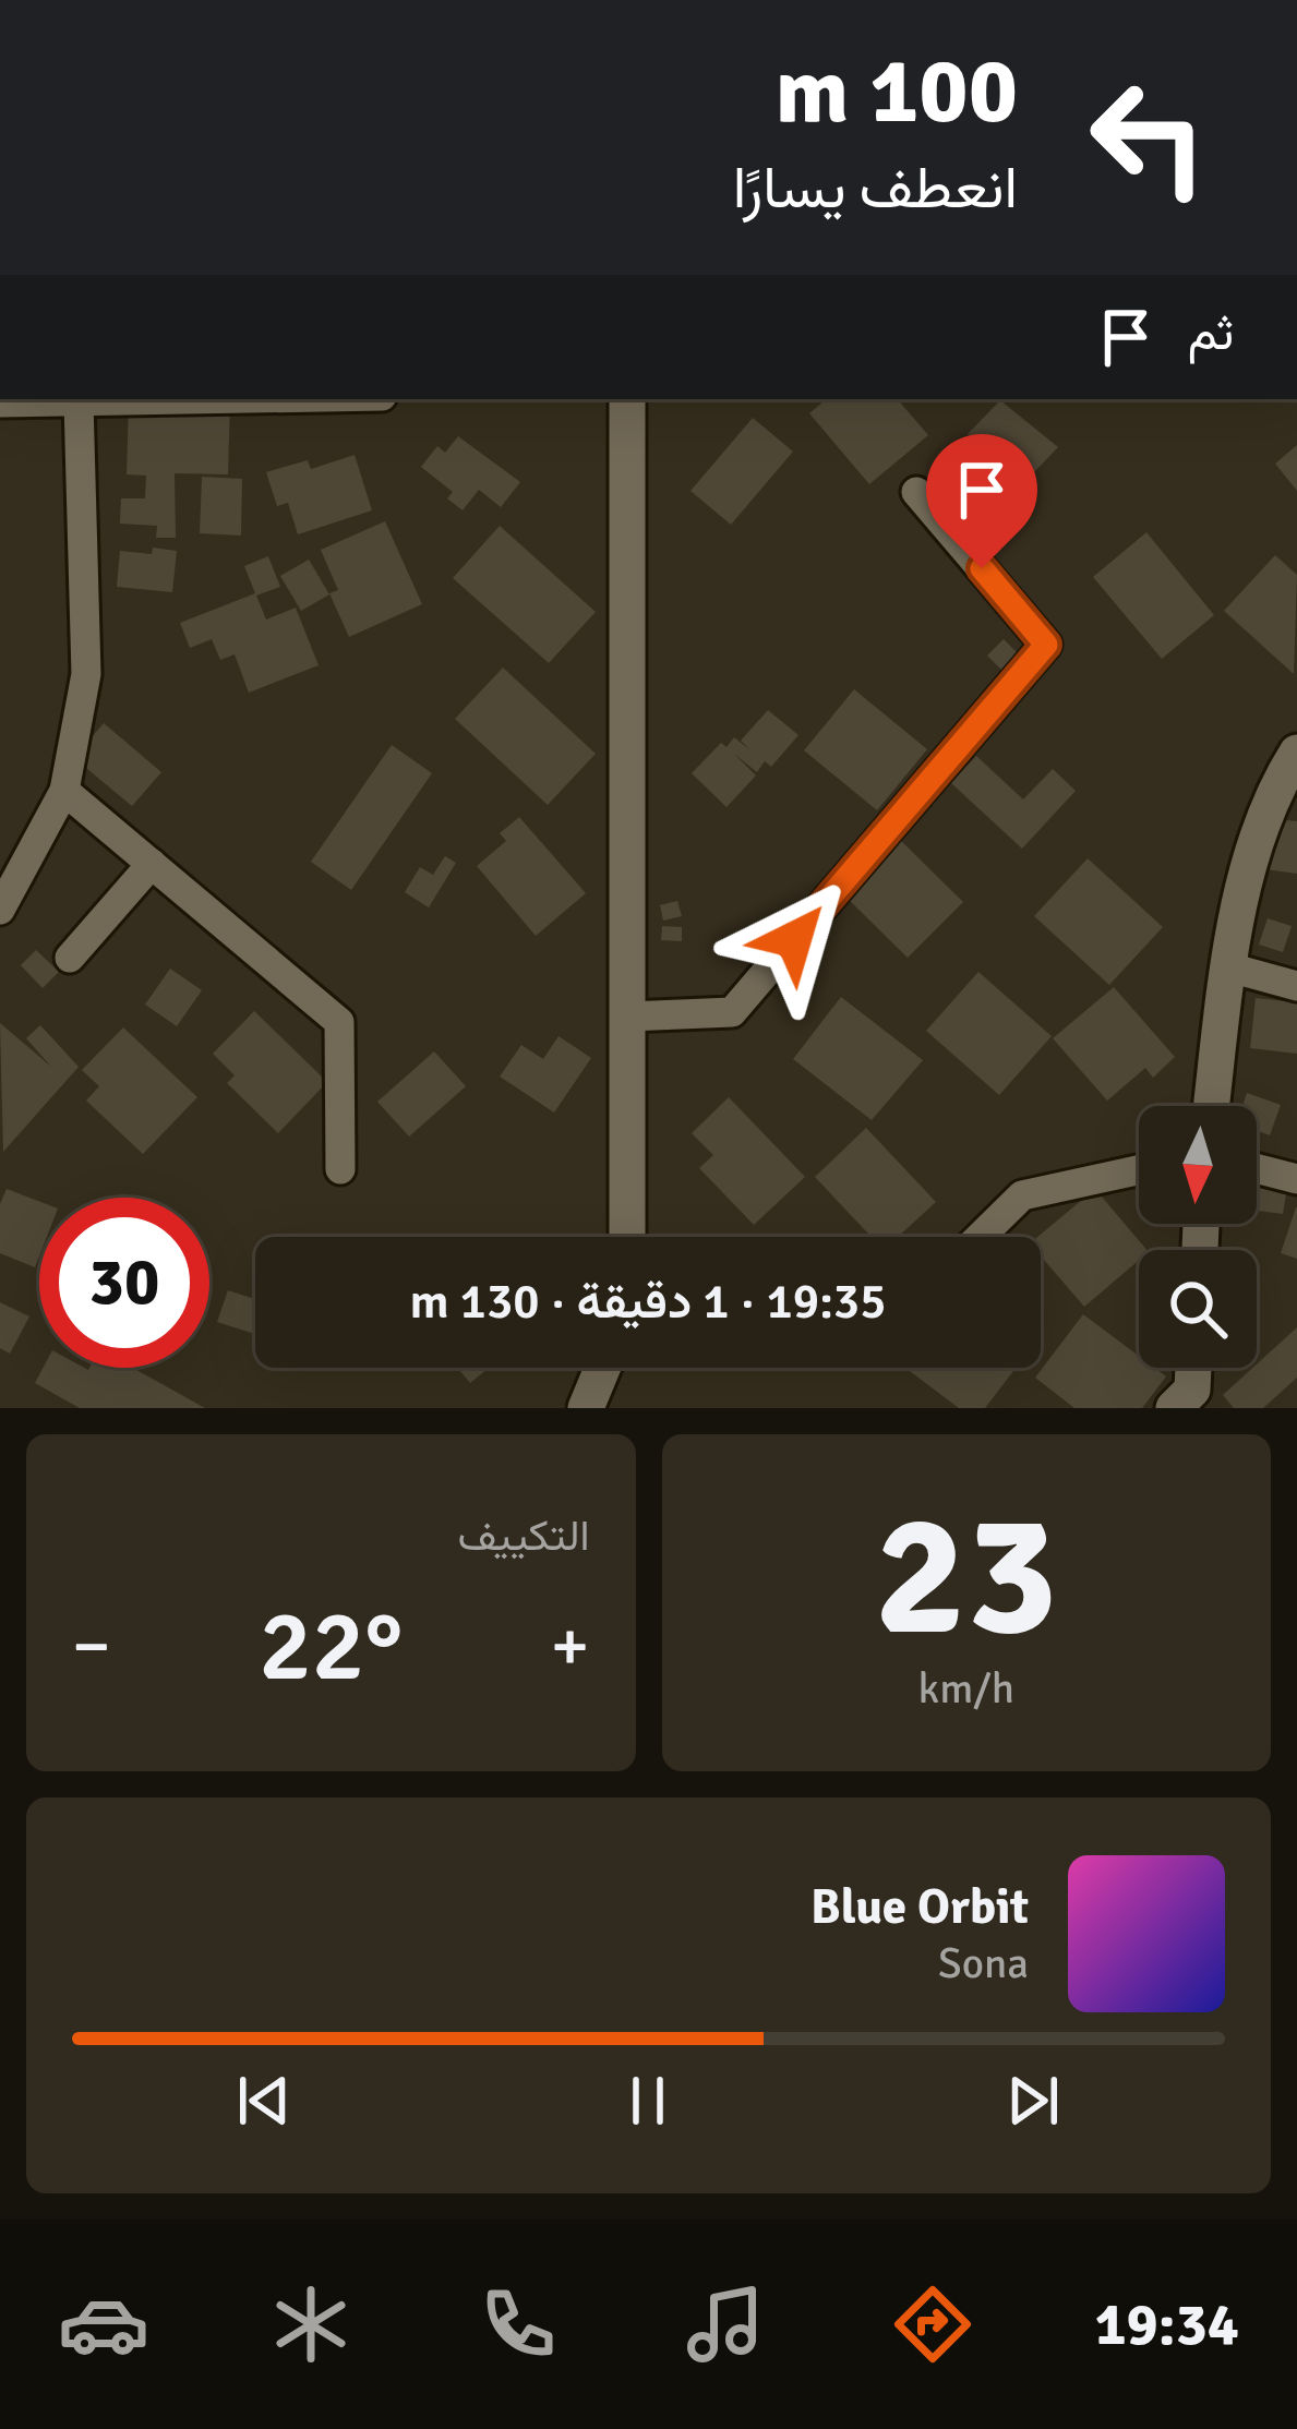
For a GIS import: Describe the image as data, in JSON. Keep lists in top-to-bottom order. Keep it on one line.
{"north":"bottom","page":{"turn":["100 m","انعطف يسارًا"],"then":"ثم","limit":"30","trip":"19:35 · 1 دقيقة · 130 m","tile":[["23","km/h"],"التكييف"],"heat":["−","22°","+"],"song":["Blue Orbit","Sona"],"tabs":"19:34"}}
